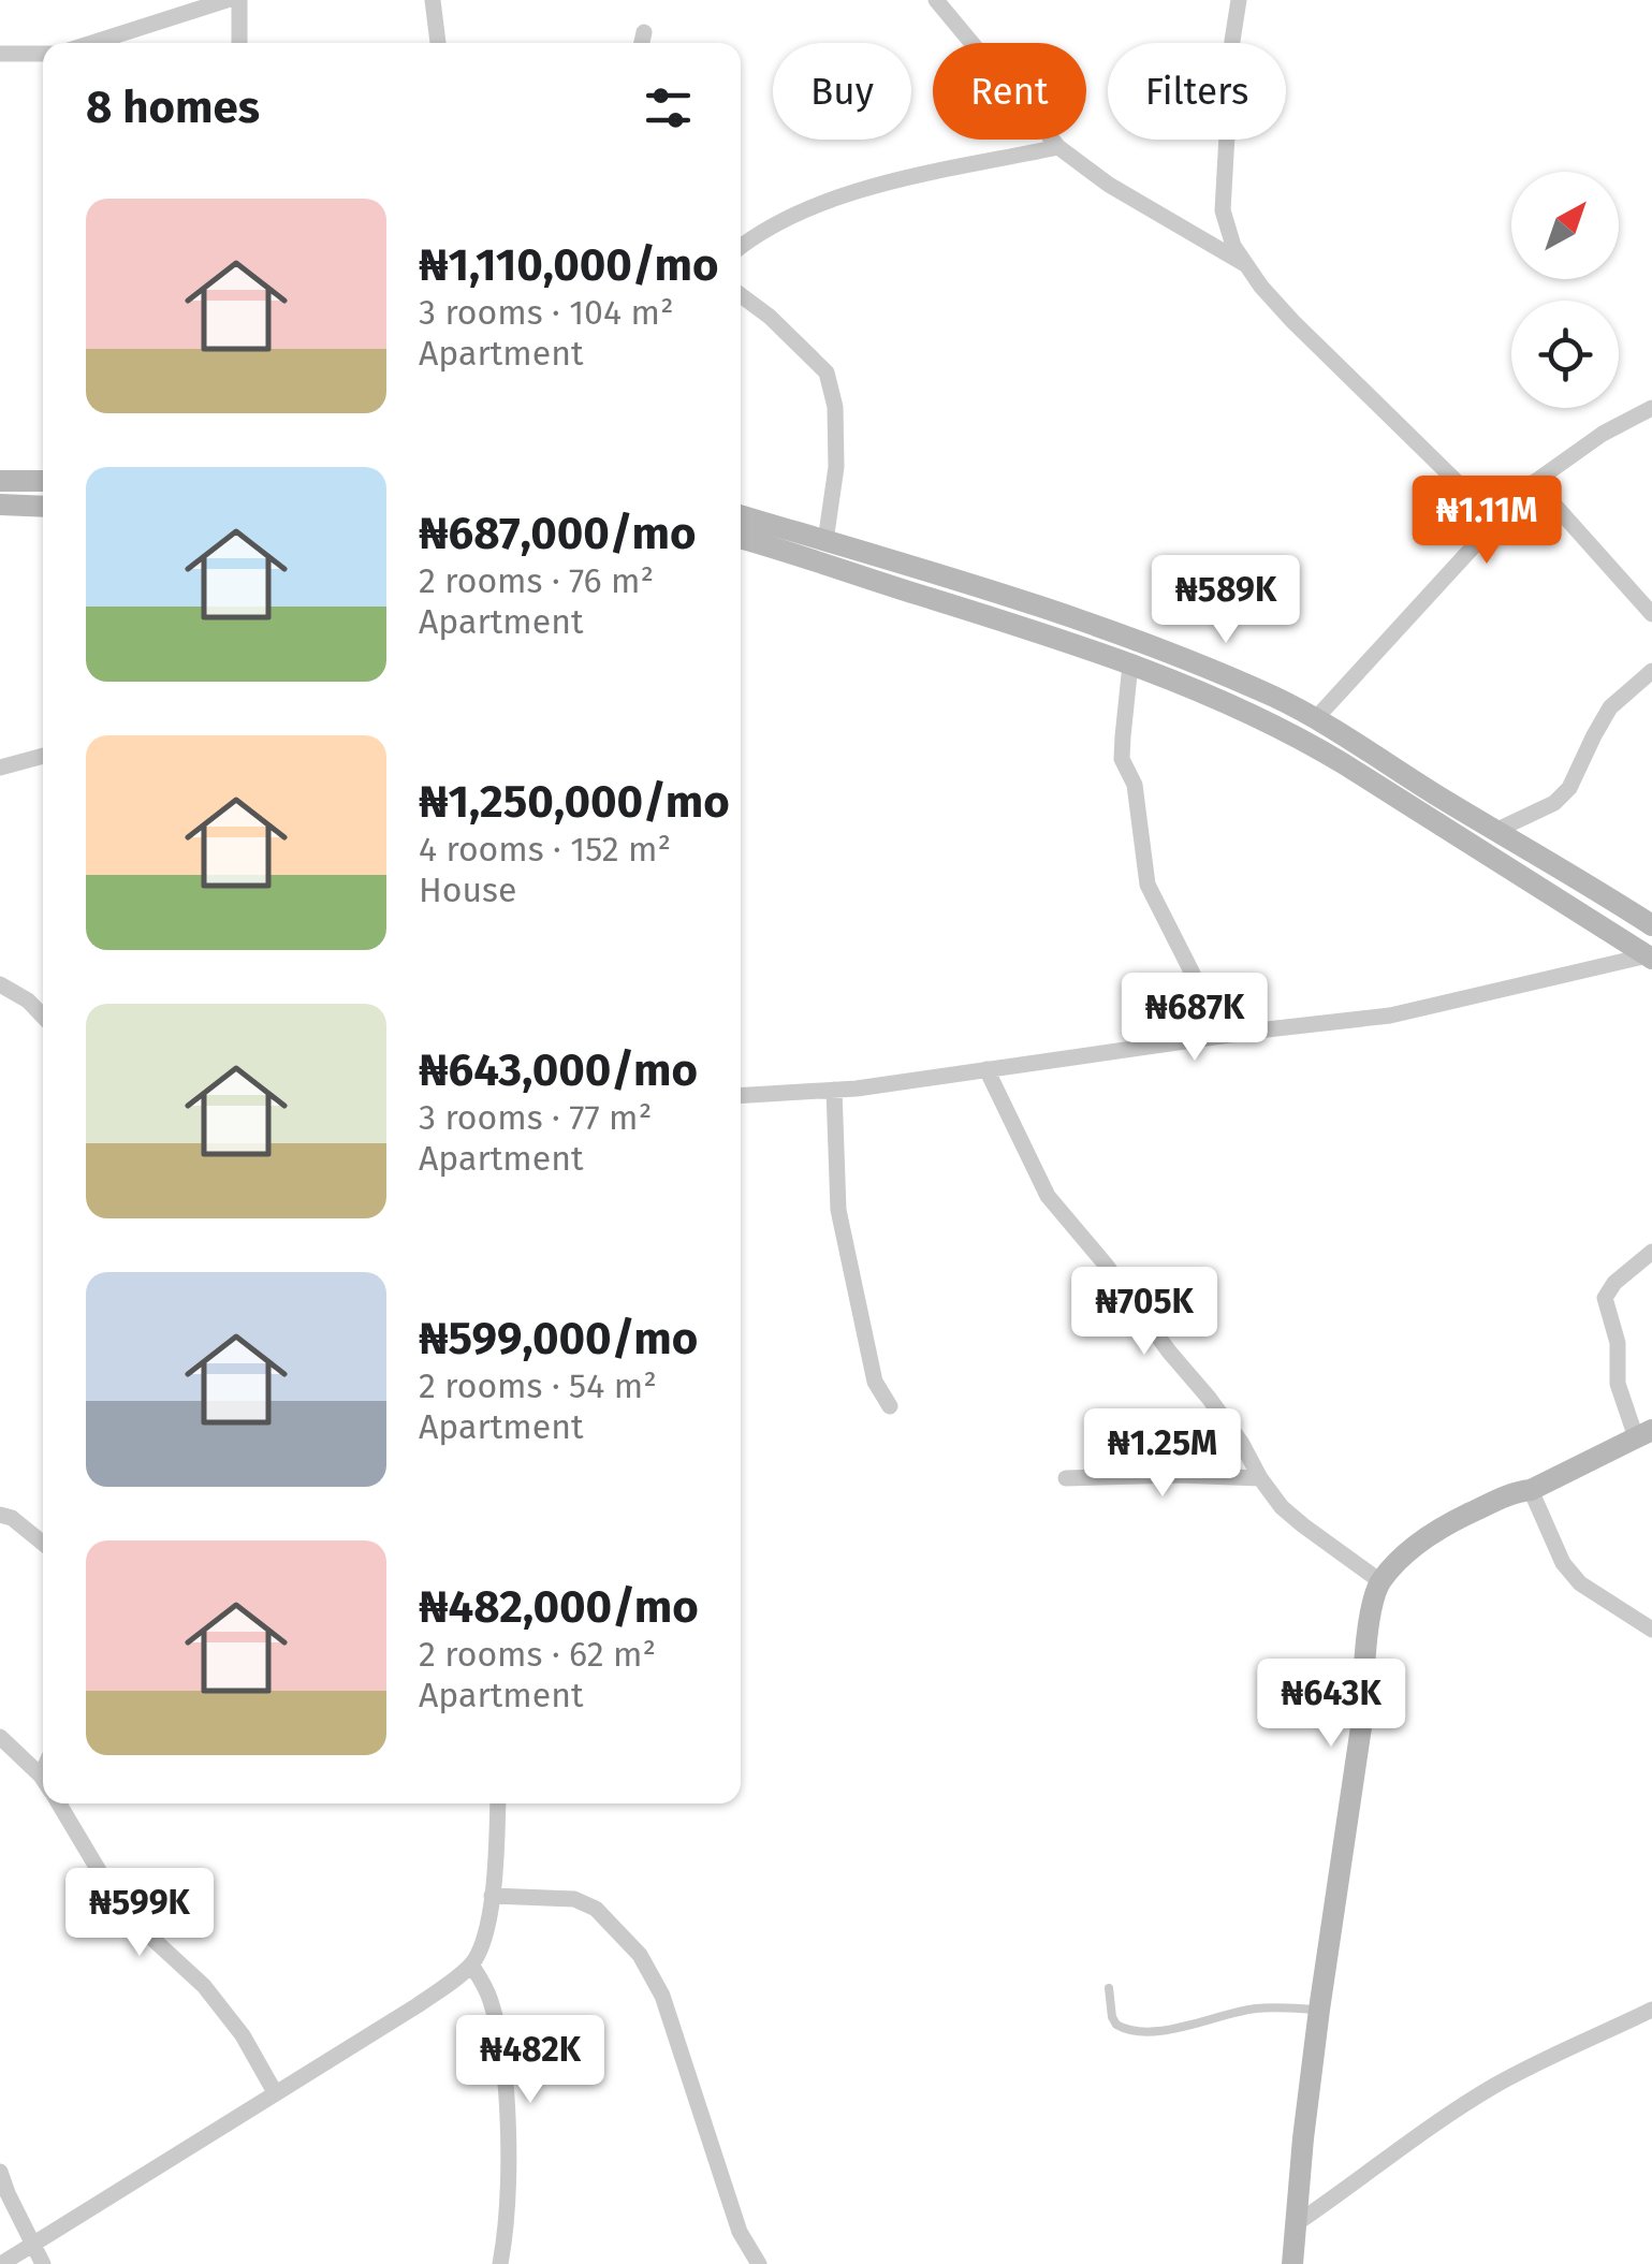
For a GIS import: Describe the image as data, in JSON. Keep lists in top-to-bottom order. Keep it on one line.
{"north":"top right","page":{"chip":["Buy","Rent","Filters"],"heading":"8 homes","list":[{"name":"₦1,110,000/mo","note":"3 rooms · 104 m² · Apartment"},{"name":"₦687,000/mo","note":"2 rooms · 76 m² · Apartment"},{"name":"₦1,250,000/mo","note":"4 rooms · 152 m² · House"},{"name":"₦643,000/mo","note":"3 rooms · 77 m² · Apartment"},{"name":"₦599,000/mo","note":"2 rooms · 54 m² · Apartment"},{"name":"₦482,000/mo","note":"2 rooms · 62 m² · Apartment"}],"price":["₦1.11M","₦589K","₦687K","₦705K","₦1.25M","₦643K","₦599K","₦482K"]}}
